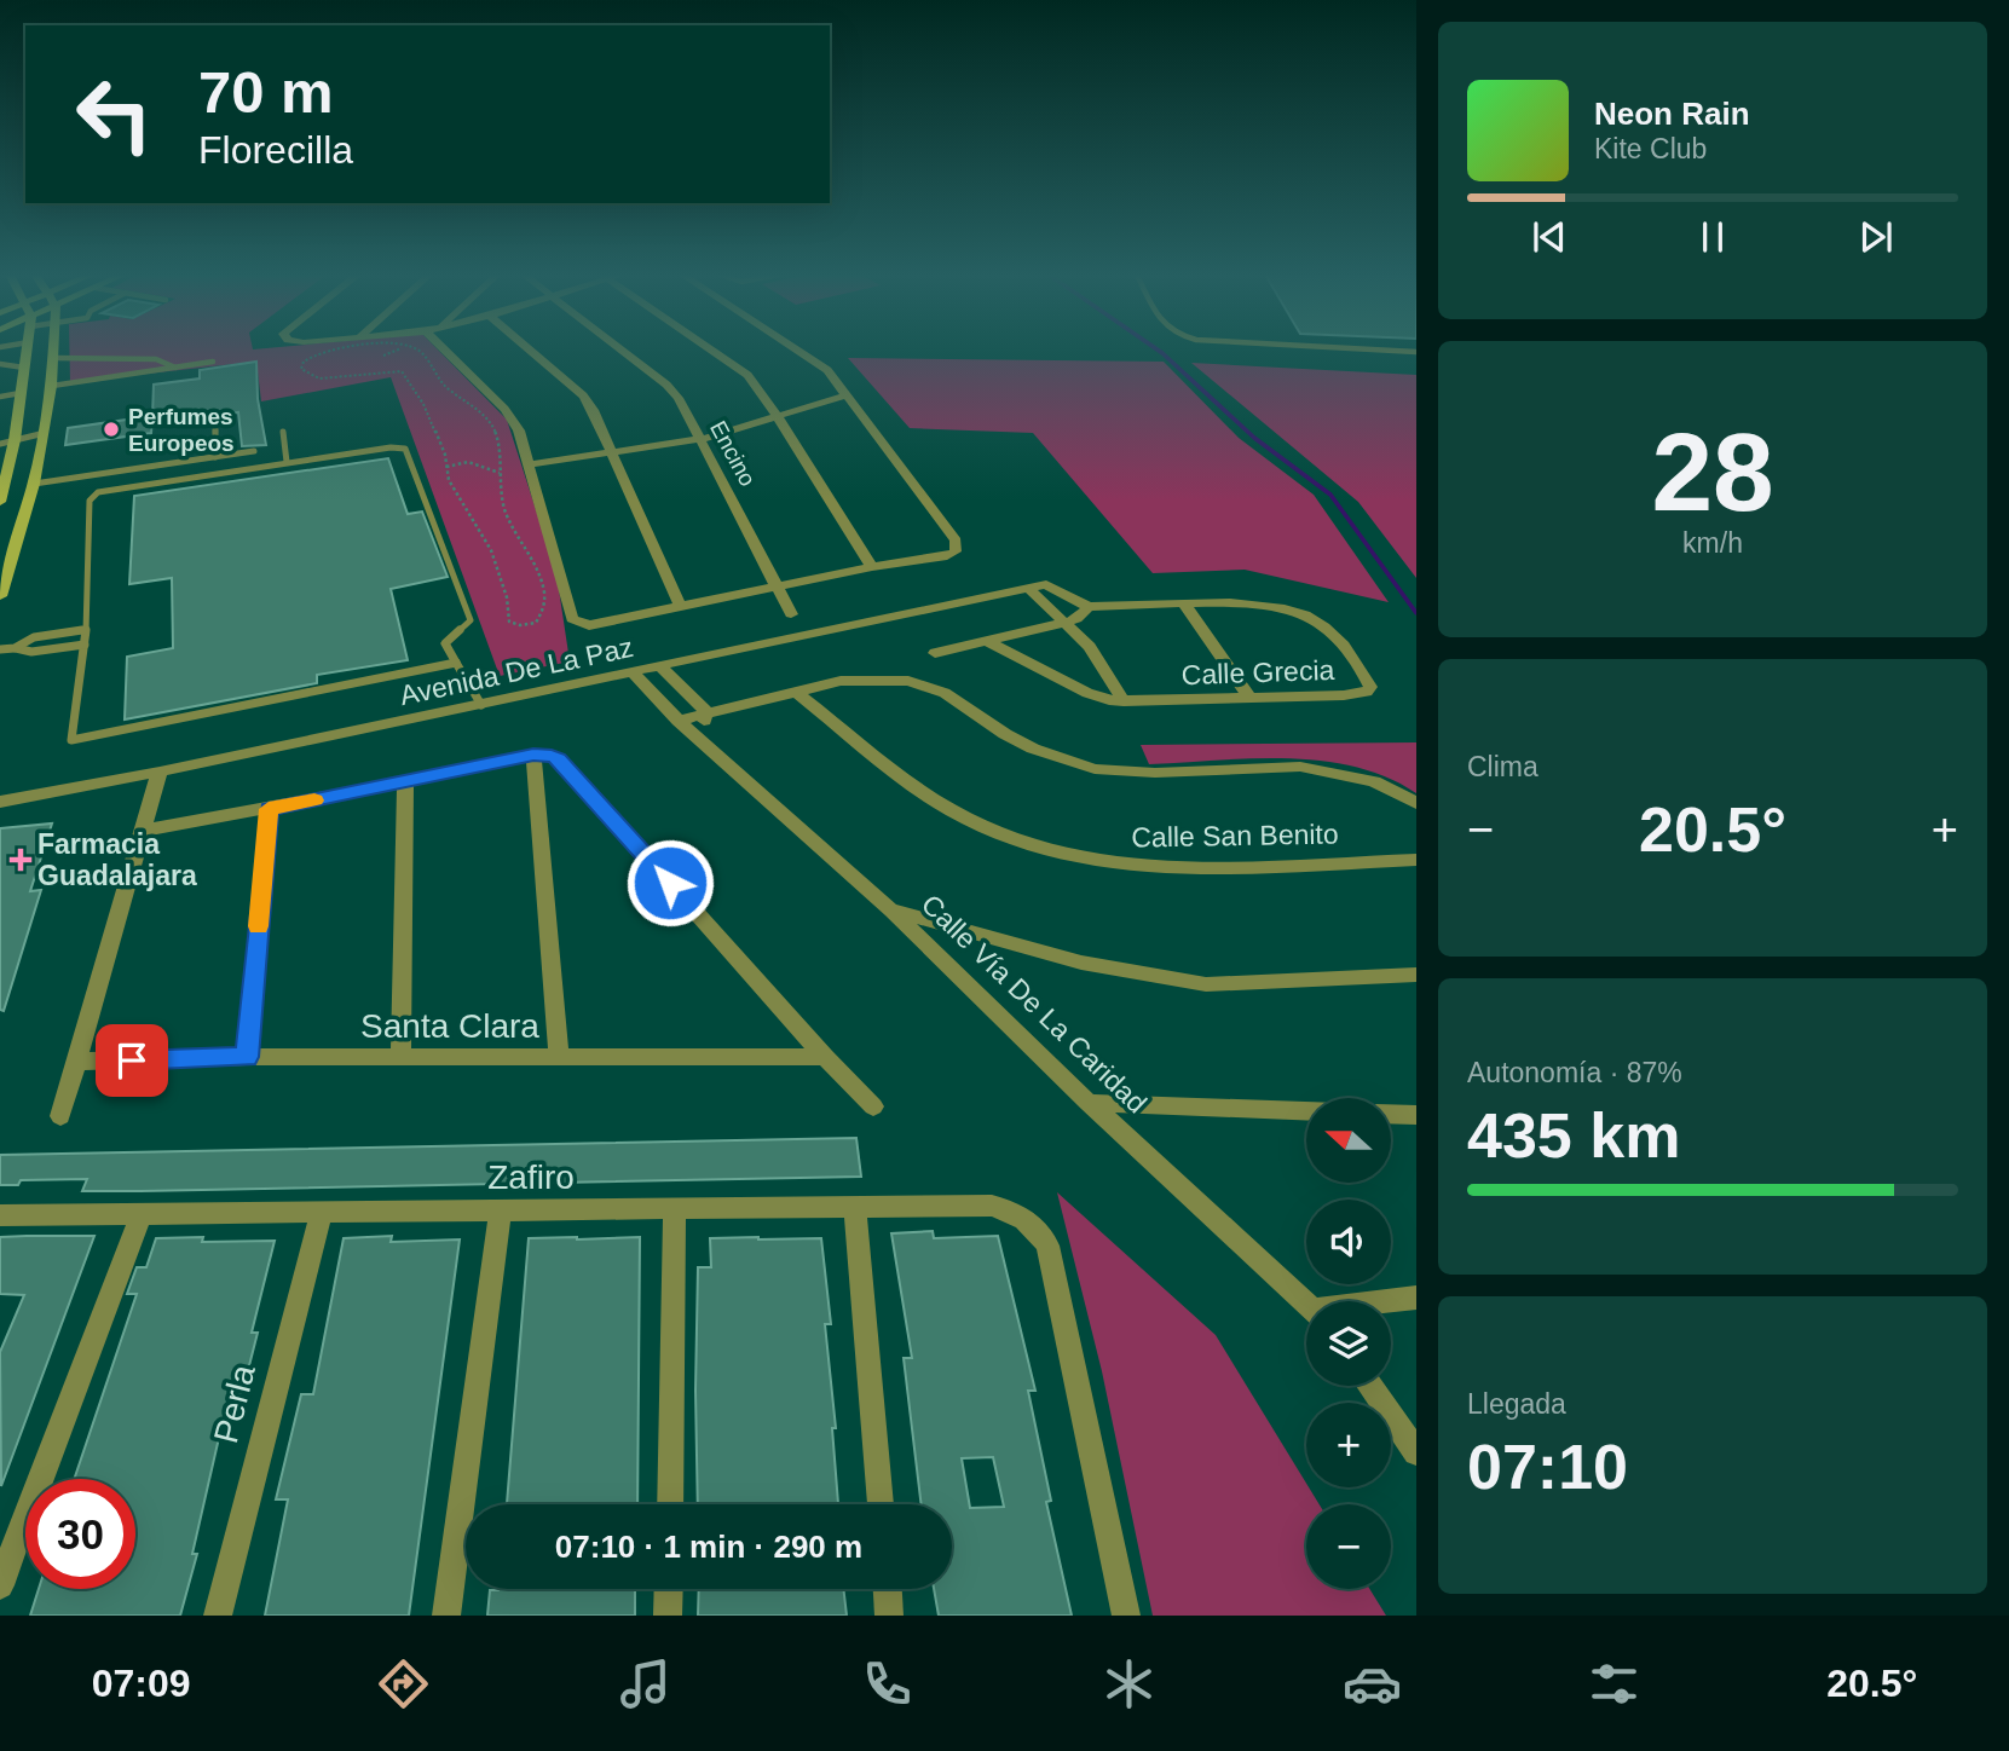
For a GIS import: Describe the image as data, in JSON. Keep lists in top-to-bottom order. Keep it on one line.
{"streets":{"street":["Encino","Avenida De La Paz","Calle Grecia","Calle San Benito","Calle Vía De La Caridad","Santa Clara","Zafiro","Perla"]},"crossings":[["Avenida De La Paz","Calle Vía De La Caridad"],["Zafiro","Perla"]],"places":{"other":["Perfumes Europeos"],"health":["Farmacia Guadalajara"]},"north":"left","page":{"turn":["70 m","Florecilla"],"song":["Neon Rain","Kite Club"],"tile":[["28","km/h"],"Clima",["Autonomía · 87%","435 km"],["Llegada","07:10"]],"heat":["−","20.5°","+"],"map_buttons":["+","−"],"limit":"30","trip":"07:10 · 1 min · 290 m","tabs":["07:09","20.5°"]}}
